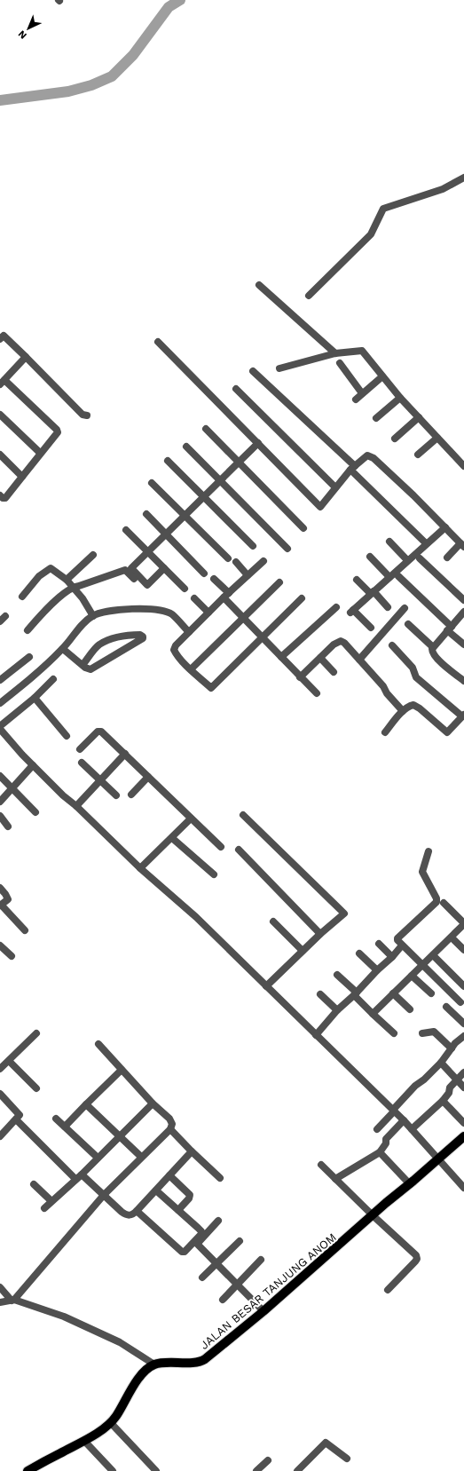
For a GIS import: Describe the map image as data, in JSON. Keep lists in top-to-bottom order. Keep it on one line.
{"streets":{"main road":["JALAN BESAR TANJUNG ANOM"]},"north":"bottom left"}
